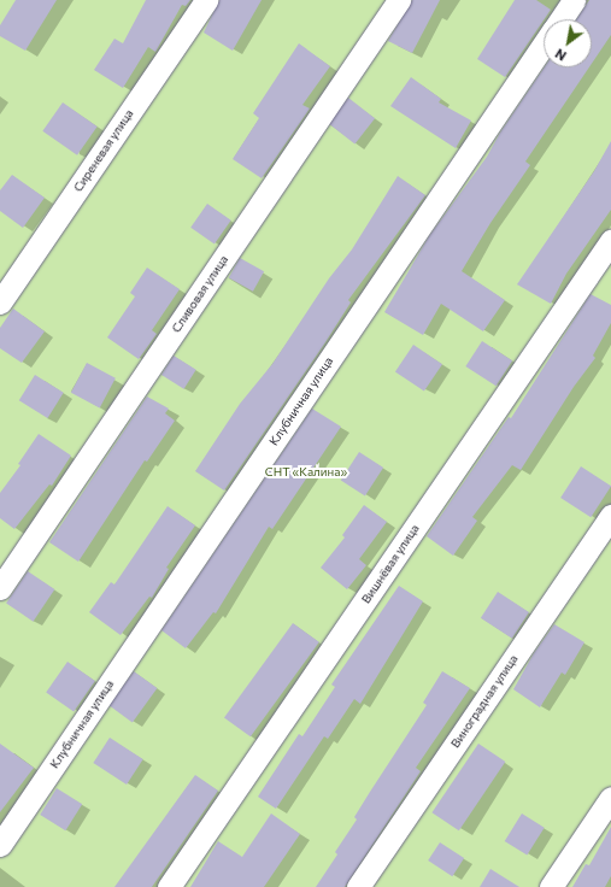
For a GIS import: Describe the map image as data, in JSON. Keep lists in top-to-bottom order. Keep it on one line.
{"streets":{"street":["Сиреневая улица","Сливовая улица","Клубничная улица","Вишнёвая улица","Виноградная улица"]},"parks":["СНТ «Калина»"],"north":"bottom left"}
